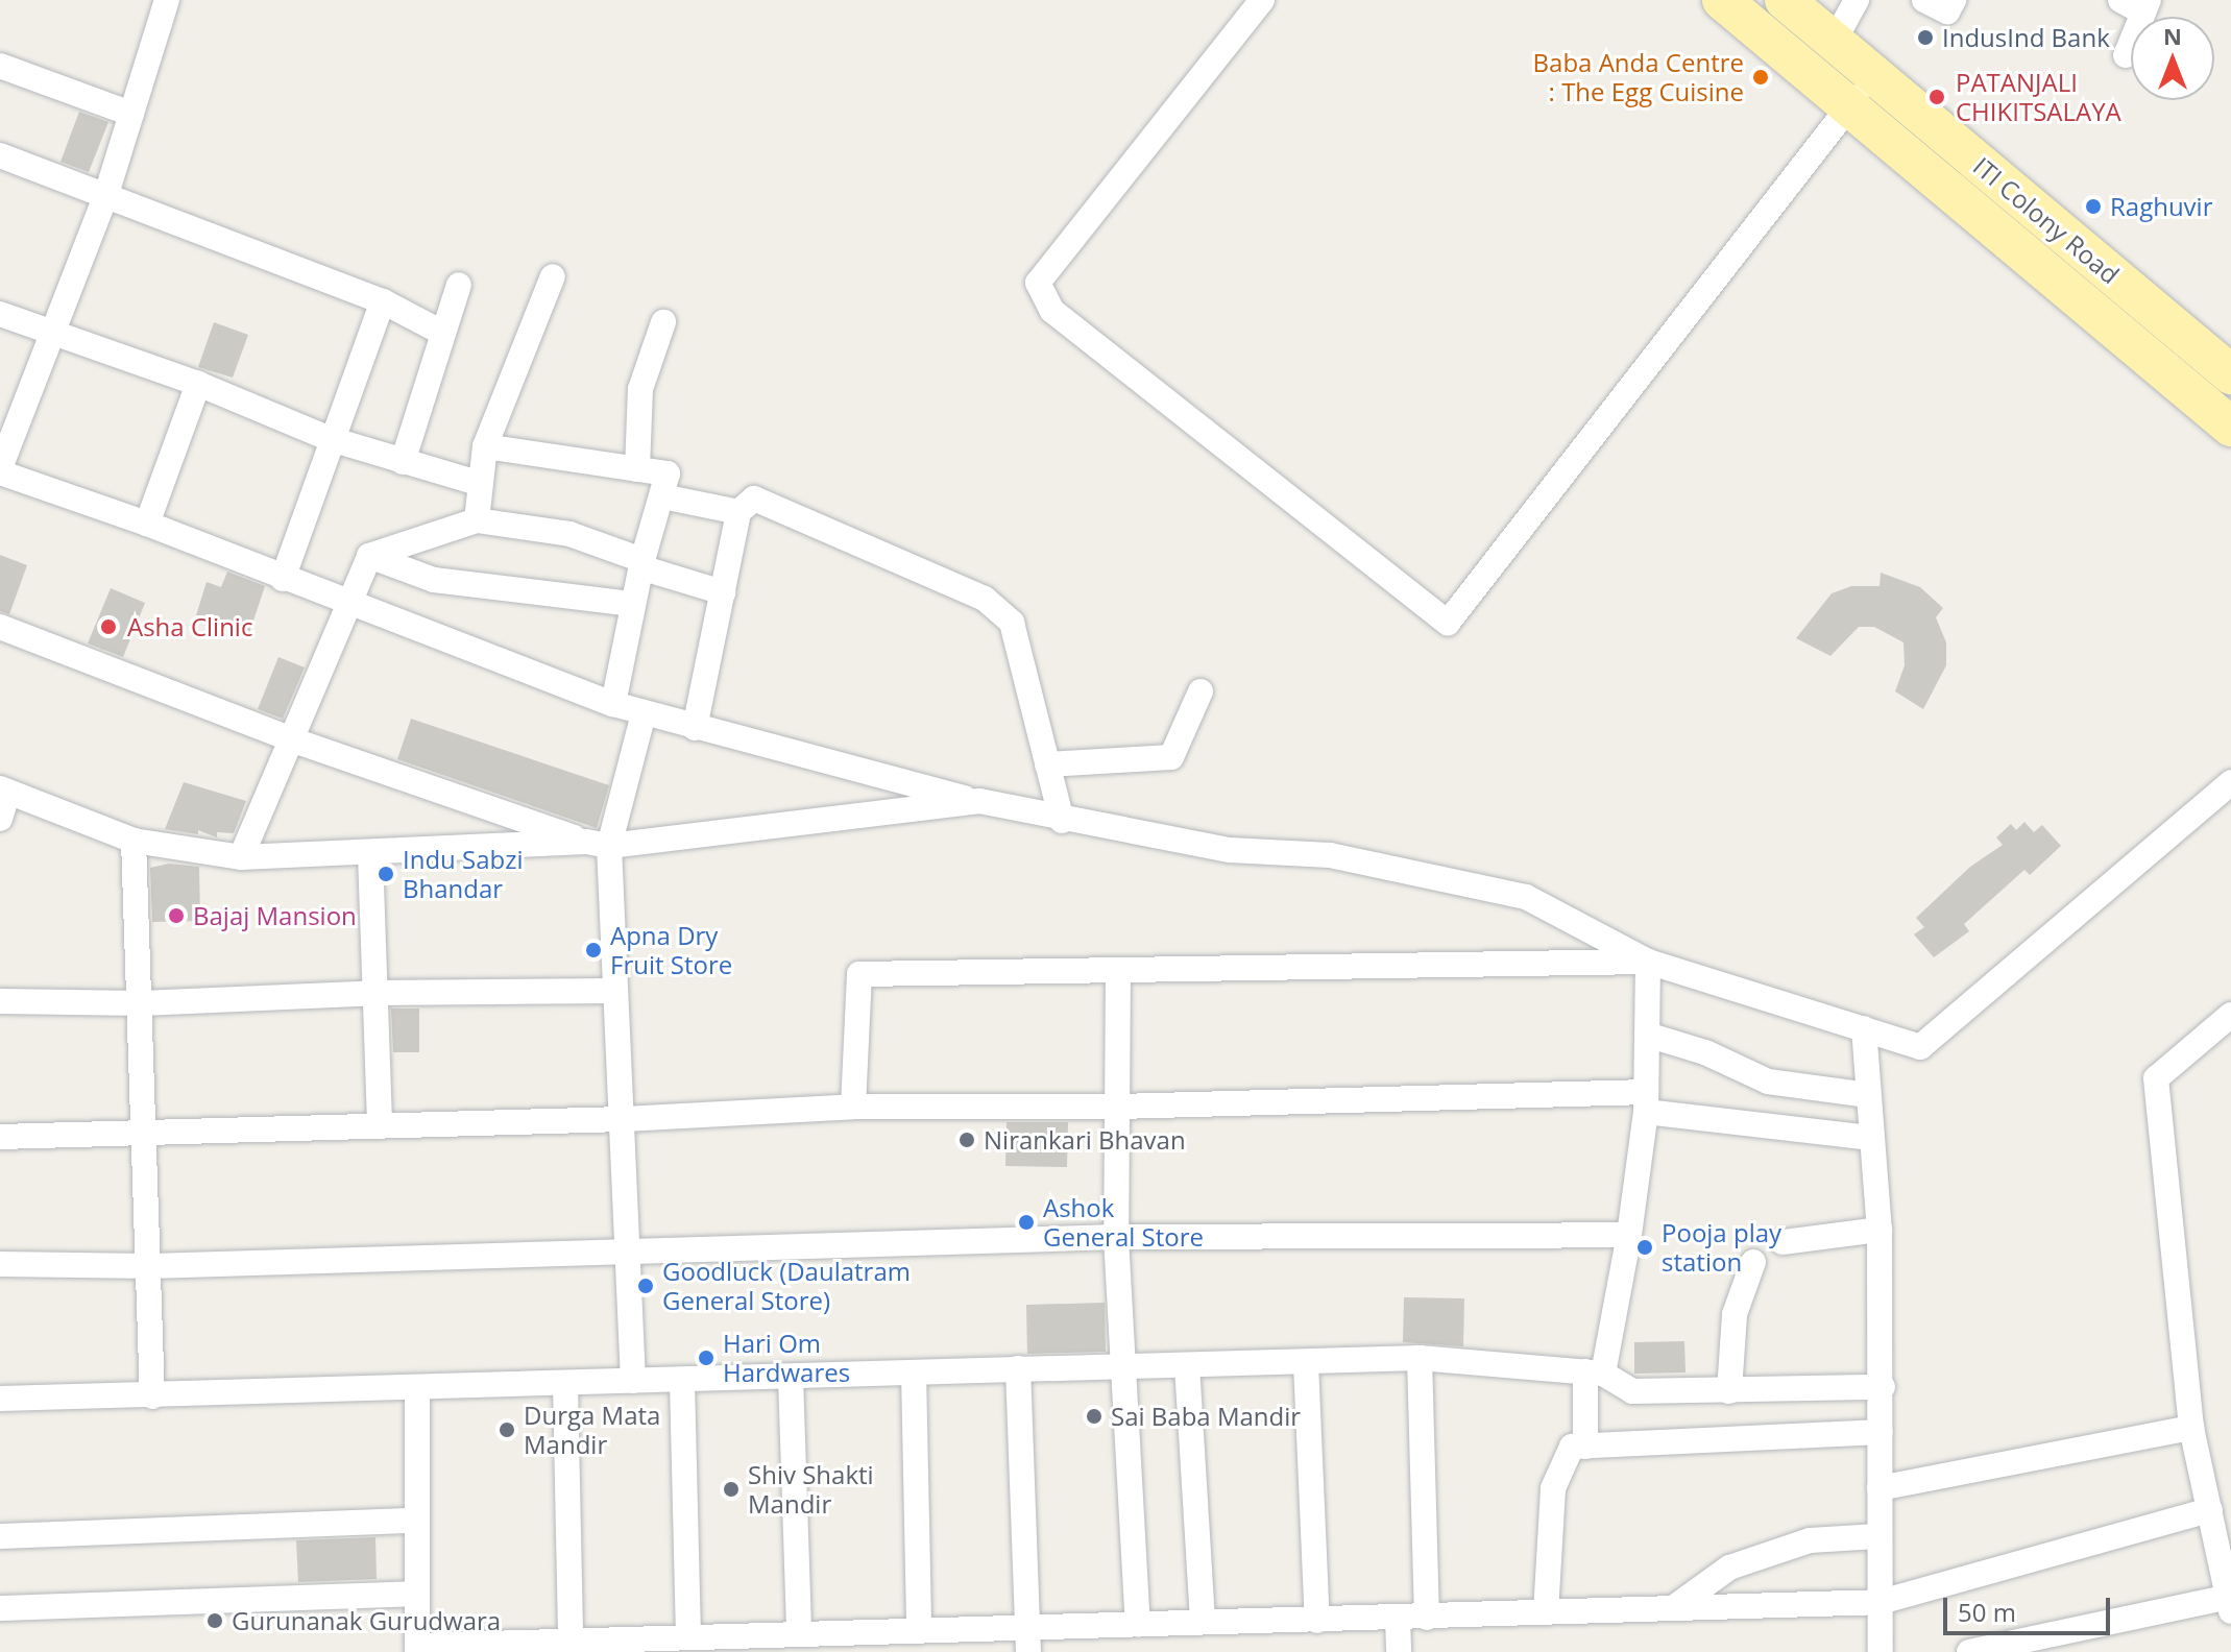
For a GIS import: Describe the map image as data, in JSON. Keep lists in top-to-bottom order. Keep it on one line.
{"streets":{"main road":["ITI Colony Road"]},"places":["IndusInd Bank","Baba Anda Centre : The Egg Cuisine","PATANJALI CHIKITSALAYA","Raghuvir","Asha Clinic","Indu Sabzi Bhandar","Bajaj Mansion","Apna Dry Fruit Store","Nirankari Bhavan","Ashok General Store","Pooja play station","Goodluck (Daulatram General Store)","Hari Om Hardwares","Sai Baba Mandir","Durga Mata Mandir","Shiv Shakti Mandir","Gurunanak Gurudwara"],"scale_bar":"50 m","north":"top"}
